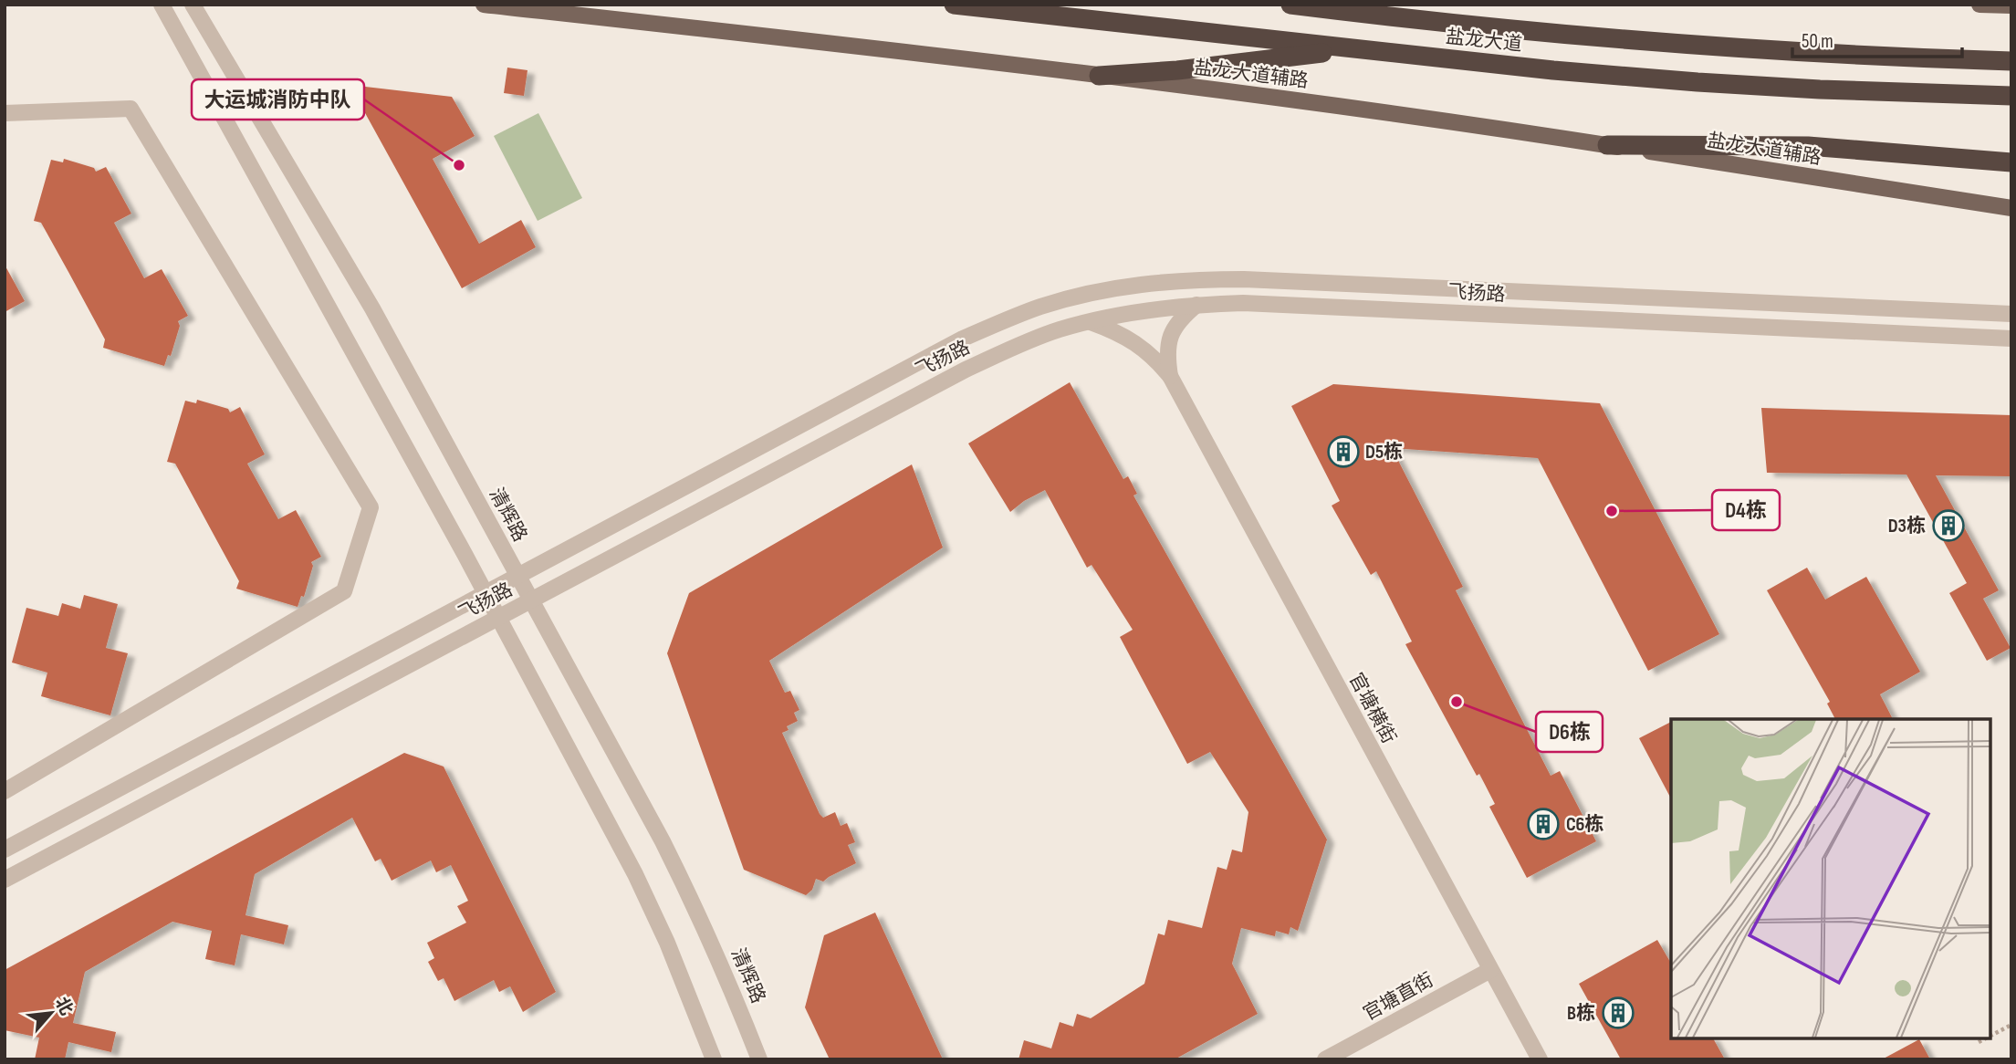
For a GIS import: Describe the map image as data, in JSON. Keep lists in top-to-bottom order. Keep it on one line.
{"streets":{"highway":["盐龙大道"],"main road":["盐龙大道辅路"],"street":["飞扬路","清辉路","官塘横街","官塘直街"]},"crossings":[["飞扬路","清辉路"],["飞扬路","官塘横街"],["官塘横街","官塘直街"]],"places":{"other":["大运城消防中队","D4栋","D6栋"],"building":["D5栋","D3栋","C6栋","B栋"]},"scale_bar":"50 m","north":"top right"}
